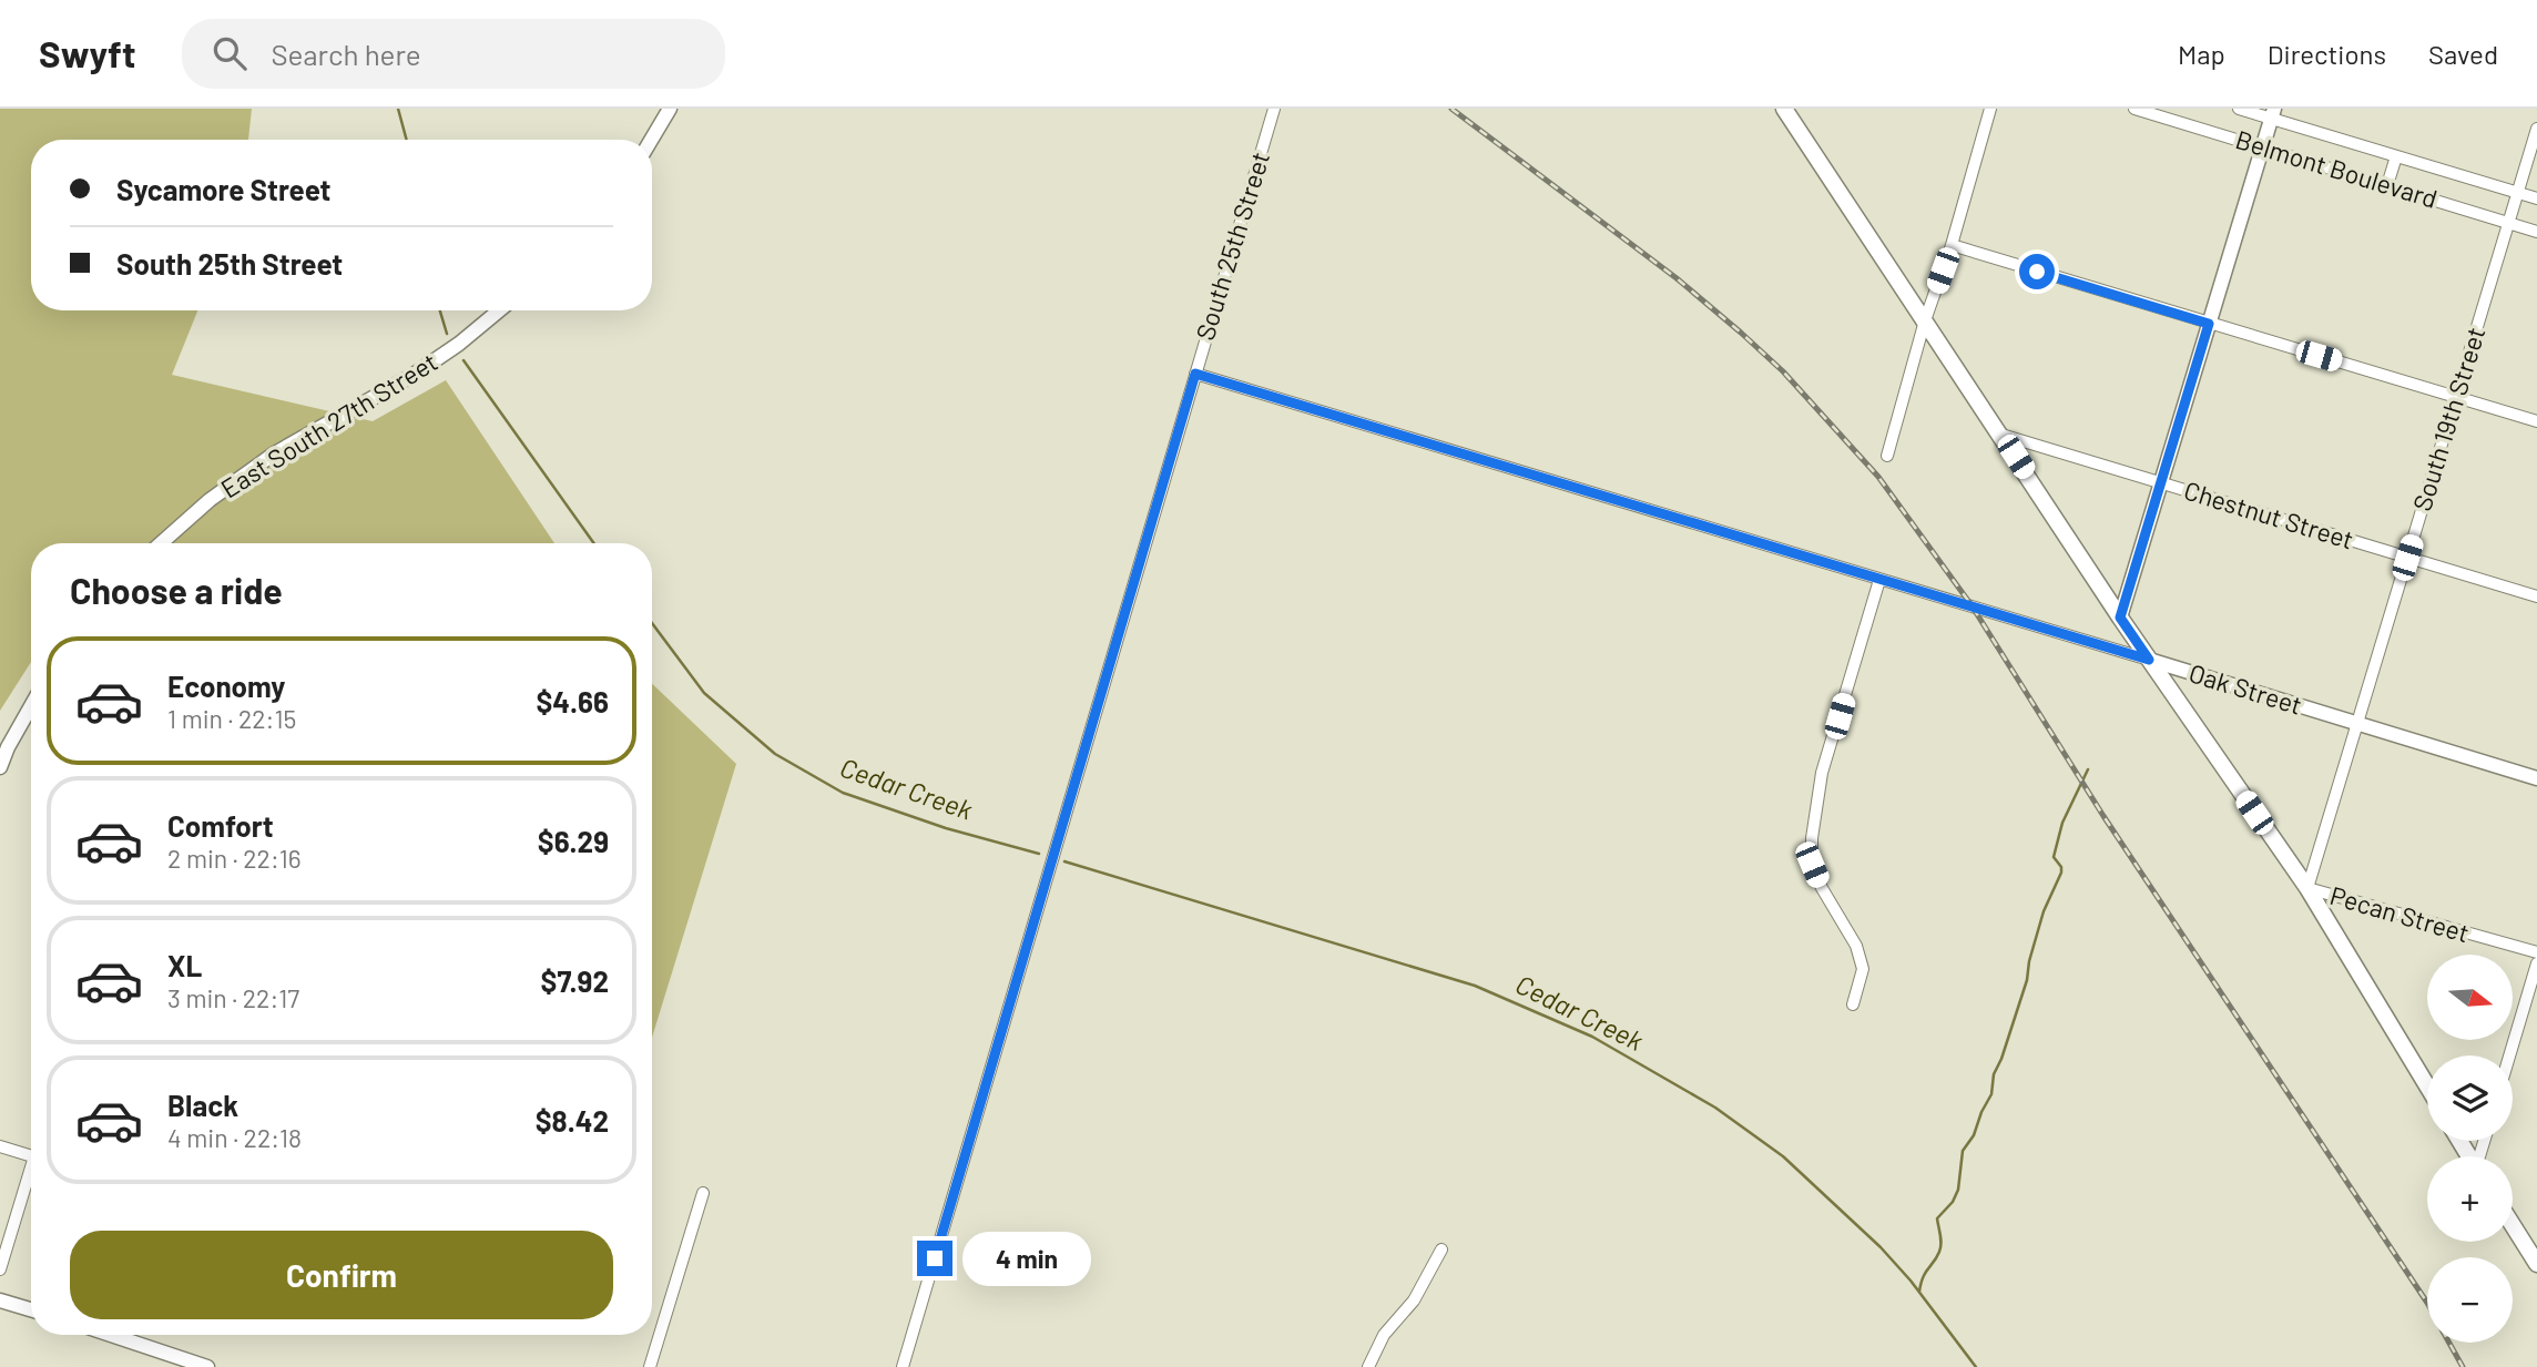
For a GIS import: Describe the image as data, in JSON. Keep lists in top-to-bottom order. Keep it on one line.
{"streets":{"street":["Belmont Boulevard","South 25th Street","South 19th Street","East South 27th Street","Chestnut Street","Oak Street","Pecan Street"]},"crossings":[["Belmont Boulevard","South 19th Street"],["South 25th Street","Oak Street"],["South 19th Street","Chestnut Street"],["South 19th Street","Oak Street"],["South 19th Street","Pecan Street"]],"water":["Cedar Creek"],"north":"right","page":{"header":"Swyft","search":"Search here","nav":["Map","Directions","Saved"],"banner":["Sycamore Street","South 25th Street"],"heading":"Choose a ride","list":[{"name":"Economy","note":"1 min · 22:15","value":"$4.66"},{"name":"Comfort","note":"2 min · 22:16","value":"$6.29"},{"name":"XL","note":"3 min · 22:17","value":"$7.92"},{"name":"Black","note":"4 min · 22:18","value":"$8.42"}],"map_buttons":["+","−"],"buttons":"Confirm","bubble":"4 min"}}
